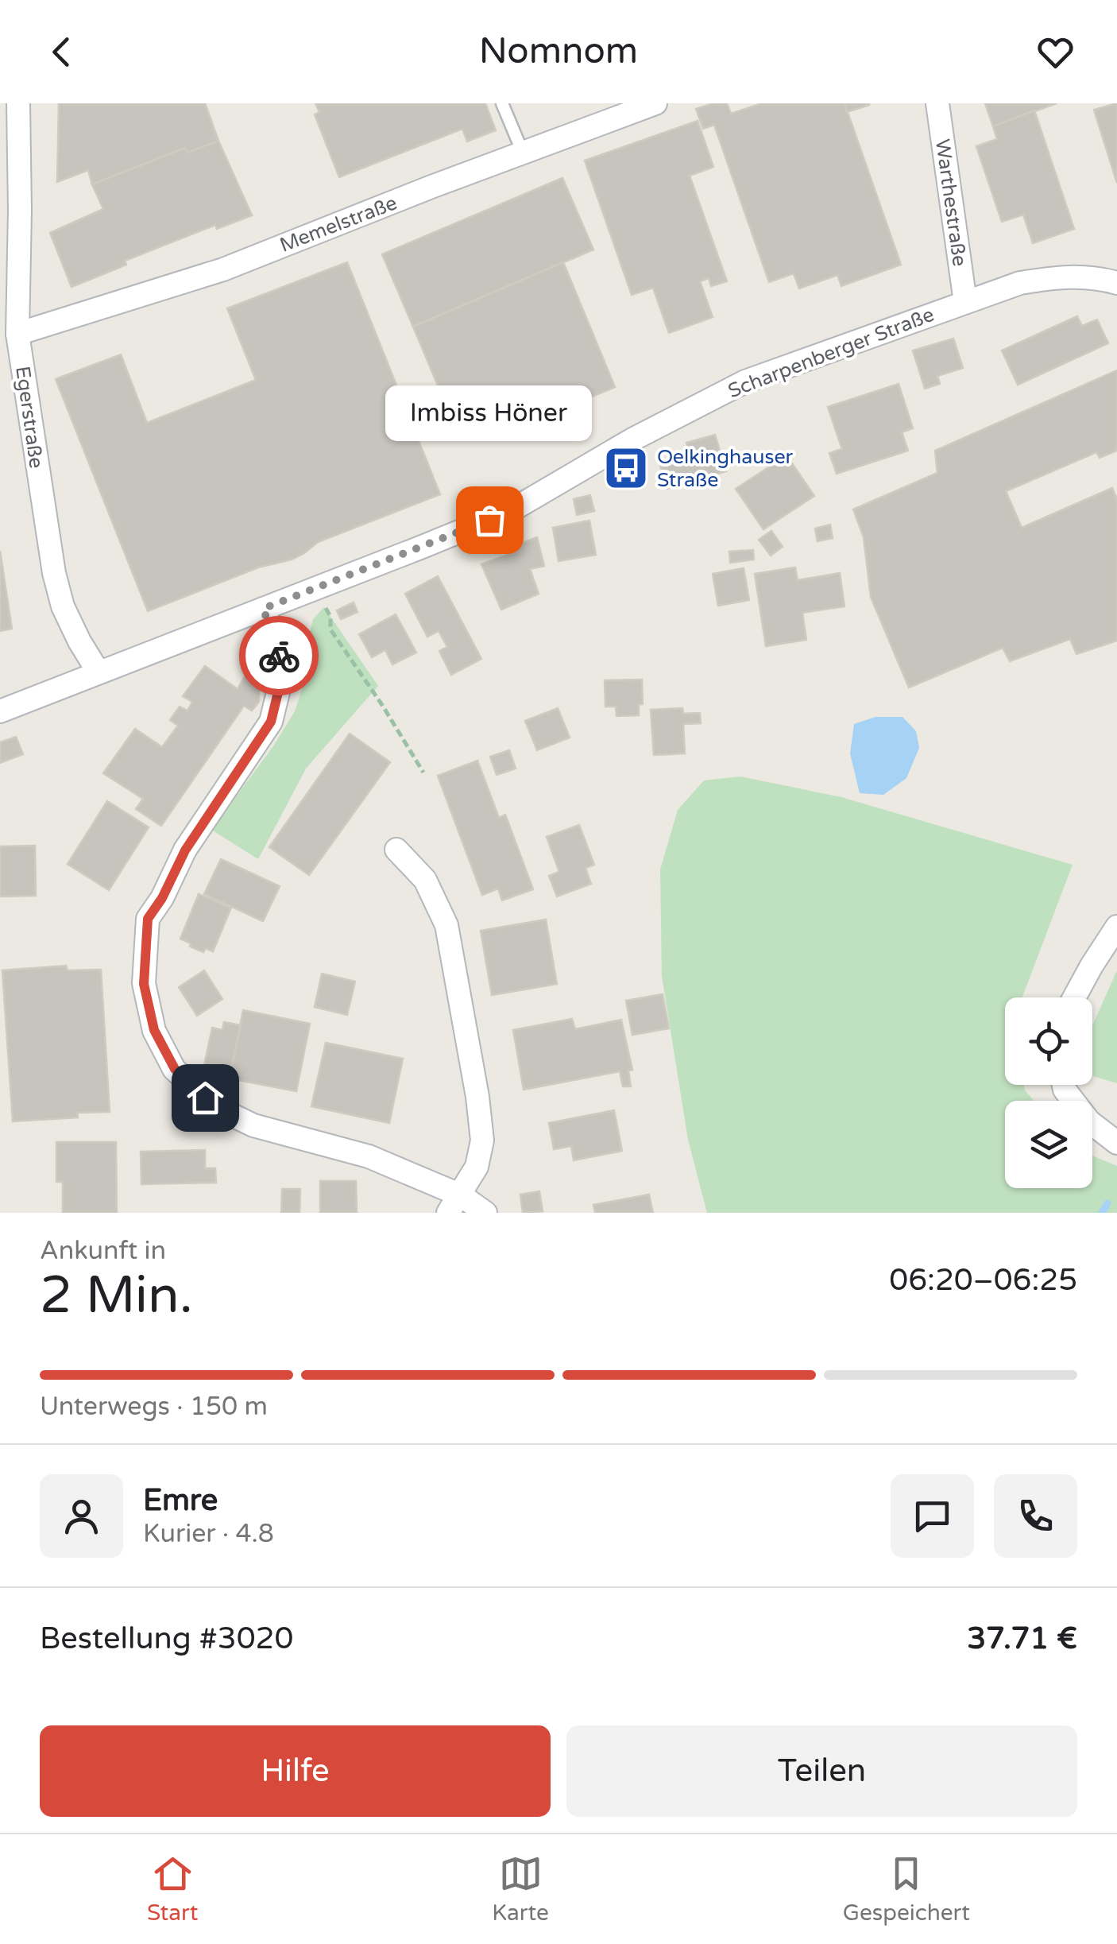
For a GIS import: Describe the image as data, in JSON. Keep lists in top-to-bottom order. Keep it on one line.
{"streets":{"street":["Warthestraße","Memelstraße","Scharpenberger Straße","Egerstraße"]},"crossings":[["Warthestraße","Scharpenberger Straße"],["Memelstraße","Egerstraße"],["Scharpenberger Straße","Egerstraße"]],"places":{"bus stop":["Oelkinghauser Straße"],"other":["Imbiss Höner"]},"page":{"header":"Nomnom","bubble":"Imbiss Höner","heading":["2 Min.","Ankunft in","06:20–06:25"],"panel":["Emre","Kurier · 4.8","Bestellung #3020","37.71 €"],"bar":"Unterwegs · 150 m","buttons":["Hilfe","Teilen"],"tabs":["Start","Karte","Gespeichert"]}}
